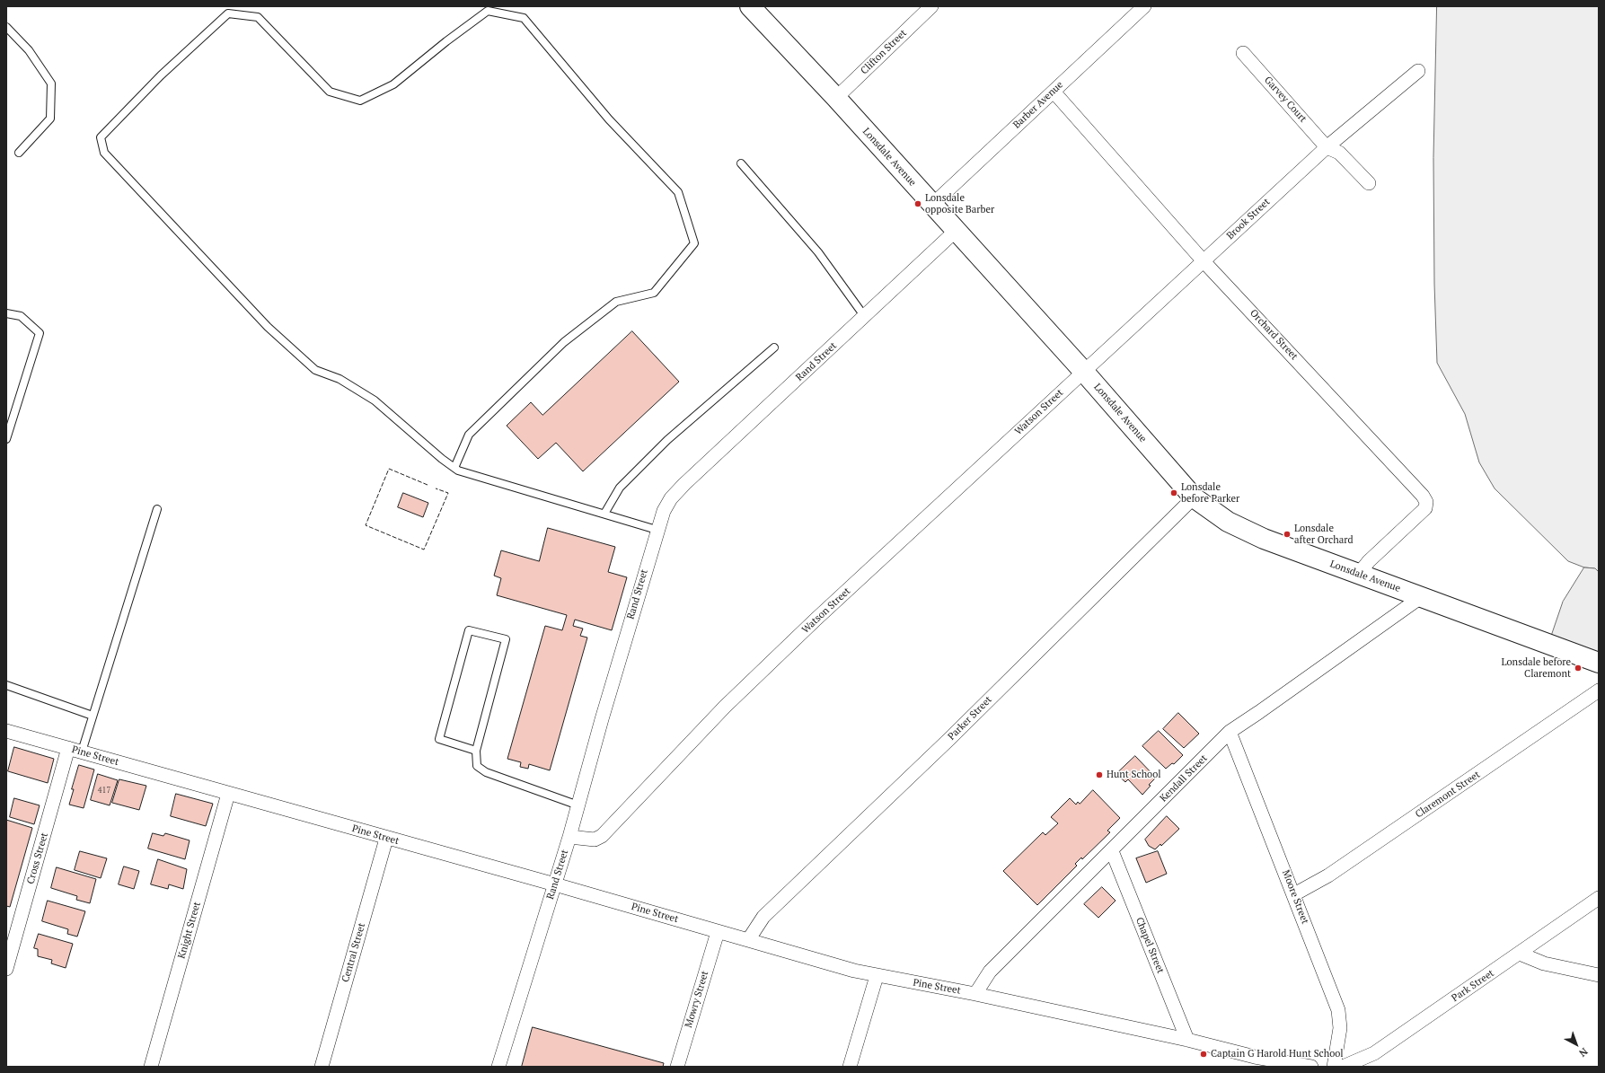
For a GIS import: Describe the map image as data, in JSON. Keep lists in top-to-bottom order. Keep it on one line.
{"streets":{"main road":["Lonsdale Avenue"],"street":["Clifton Street","Garvey Court","Barber Avenue","Brook Street","Orchard Street","Rand Street","Watson Street","Parker Street","Pine Street","Kendall Street","Claremont Street","Cross Street","Moore Street","Knight Street","Chapel Street","Central Street","Park Street","Mowry Street"]},"crossings":[["Clifton Street","Lonsdale Avenue"],["Garvey Court","Brook Street"],["Barber Avenue","Lonsdale Avenue"],["Barber Avenue","Orchard Street"],["Lonsdale Avenue","Brook Street"],["Lonsdale Avenue","Orchard Street"],["Lonsdale Avenue","Rand Street"],["Lonsdale Avenue","Watson Street"],["Lonsdale Avenue","Parker Street"],["Lonsdale Avenue","Kendall Street"],["Brook Street","Orchard Street"],["Brook Street","Watson Street"],["Rand Street","Watson Street"],["Rand Street","Pine Street"],["Parker Street","Pine Street"],["Pine Street","Kendall Street"],["Pine Street","Cross Street"],["Pine Street","Knight Street"],["Pine Street","Chapel Street"],["Pine Street","Central Street"],["Pine Street","Mowry Street"],["Kendall Street","Moore Street"],["Kendall Street","Chapel Street"],["Claremont Street","Moore Street"]],"places":["Lonsdale opposite Barber","Lonsdale before Parker","Lonsdale after Orchard","Lonsdale before Claremont","Hunt School","Captain G Harold Hunt School"],"house_numbers":["417"],"north":"bottom right"}
